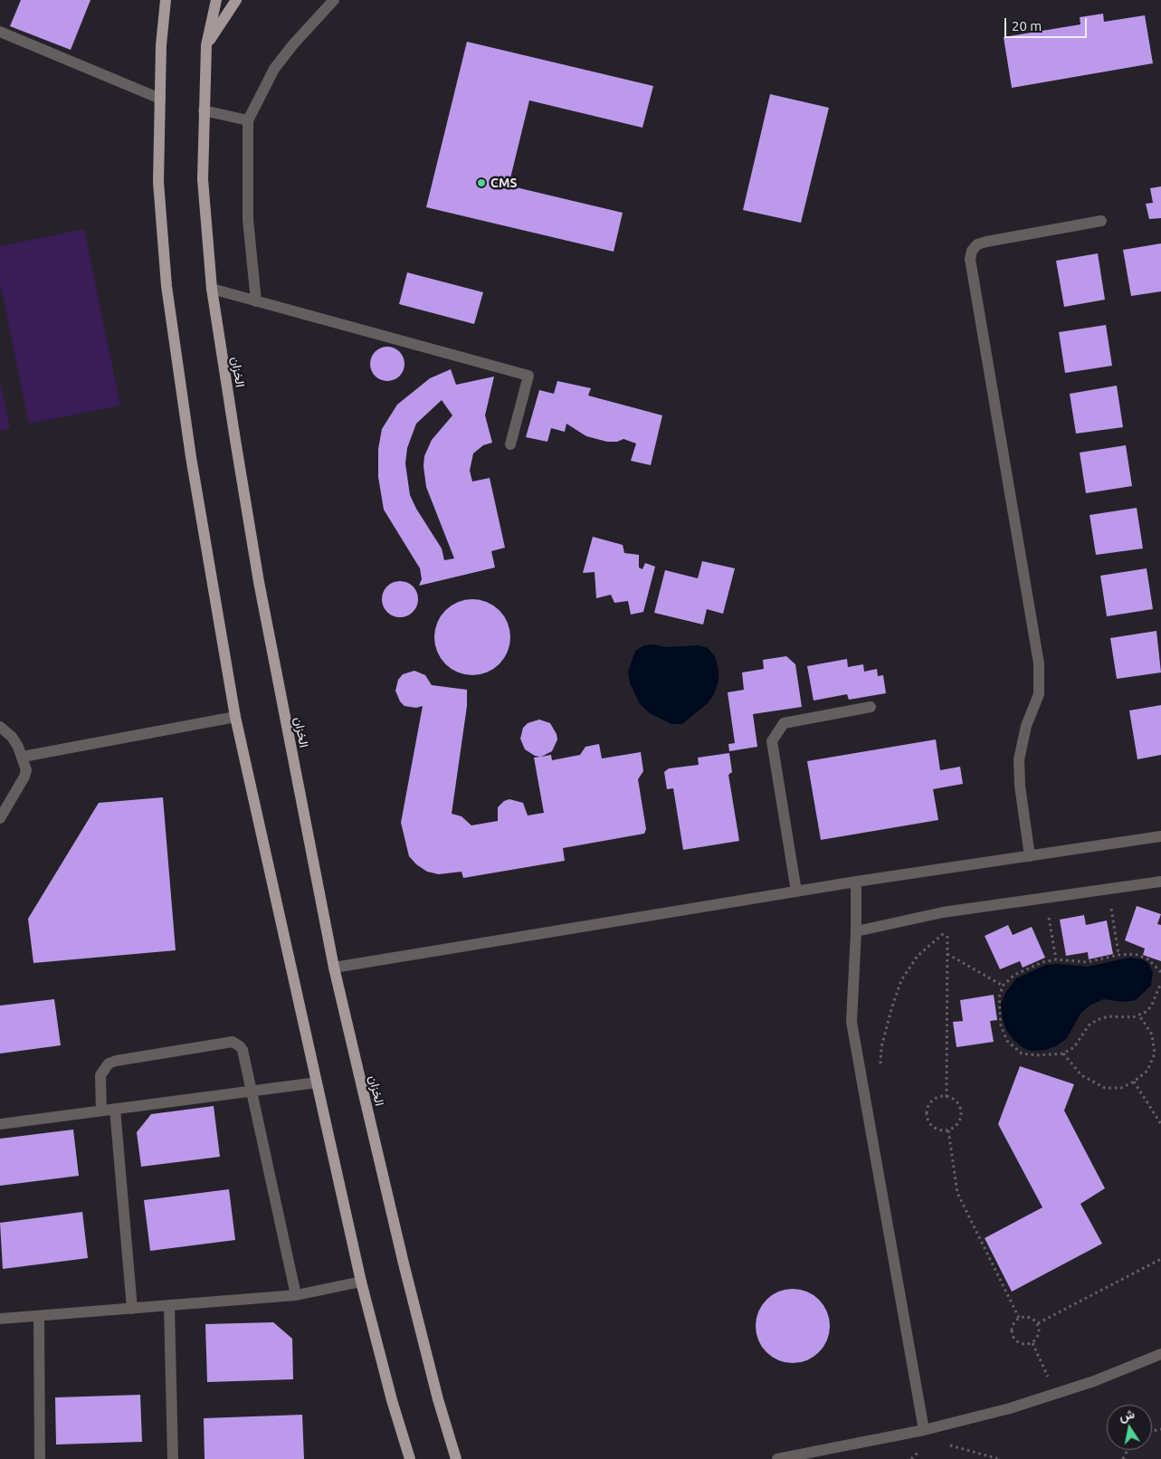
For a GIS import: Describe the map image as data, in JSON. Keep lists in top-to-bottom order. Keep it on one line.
{"streets":{"main road":["الخزان"]},"places":["CMS"],"scale_bar":"20 m","north":"top"}
